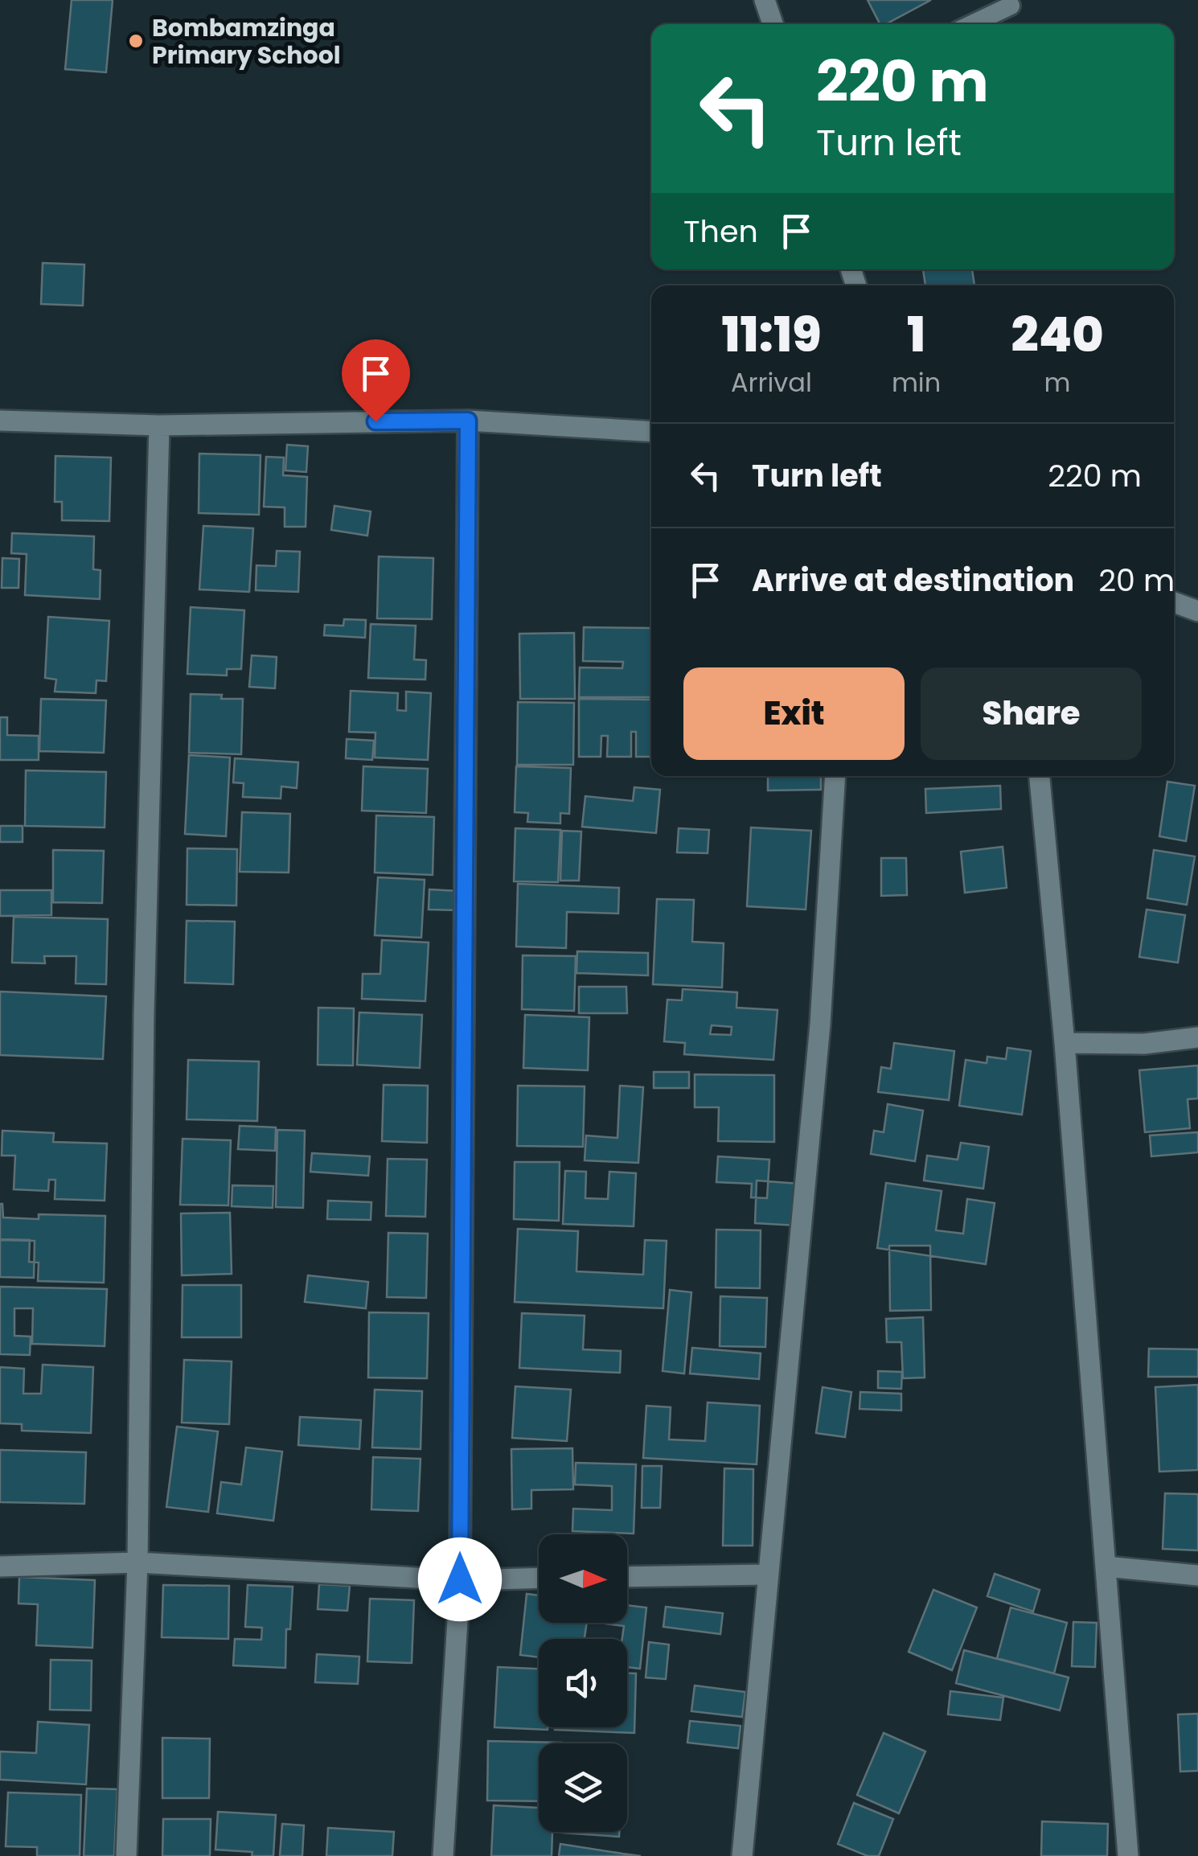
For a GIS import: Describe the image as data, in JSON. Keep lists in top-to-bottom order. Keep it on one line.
{"places":["Bombamzinga Primary School"],"north":"right","page":{"turn":["220 m","Turn left"],"then":"Then","eta":["11:19","Arrival","1","min","240","m"],"list":[{"name":"Turn left","value":"220 m"},{"name":"Arrive at destination","value":"20 m"}],"buttons":["Exit","Share"]}}
